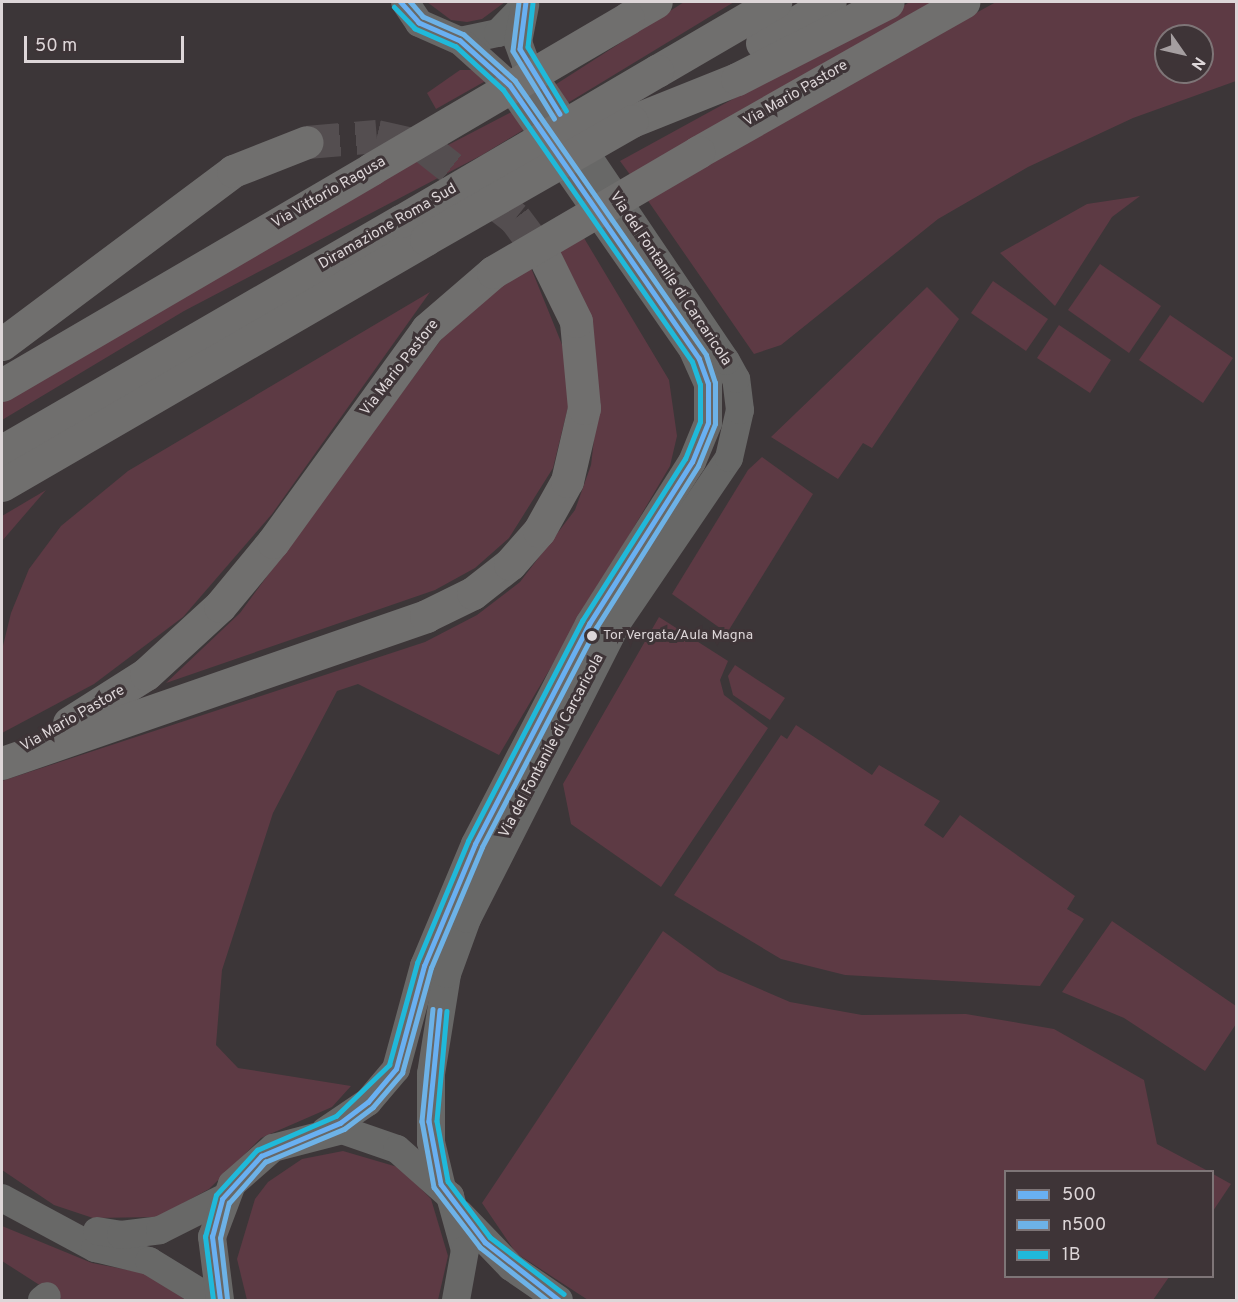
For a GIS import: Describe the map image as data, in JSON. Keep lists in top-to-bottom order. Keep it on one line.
{"streets":{"highway":["Via Mario Pastore","Via Vittorio Ragusa","Diramazione Roma Sud"],"street":["Via del Fontanile di Carcaricola"]},"places":["Tor Vergata/Aula Magna"],"lines":["transit line 500","transit line n500","transit line 1B"],"legend":["500","n500","1B"],"scale_bar":"50 m","north":"bottom right"}
